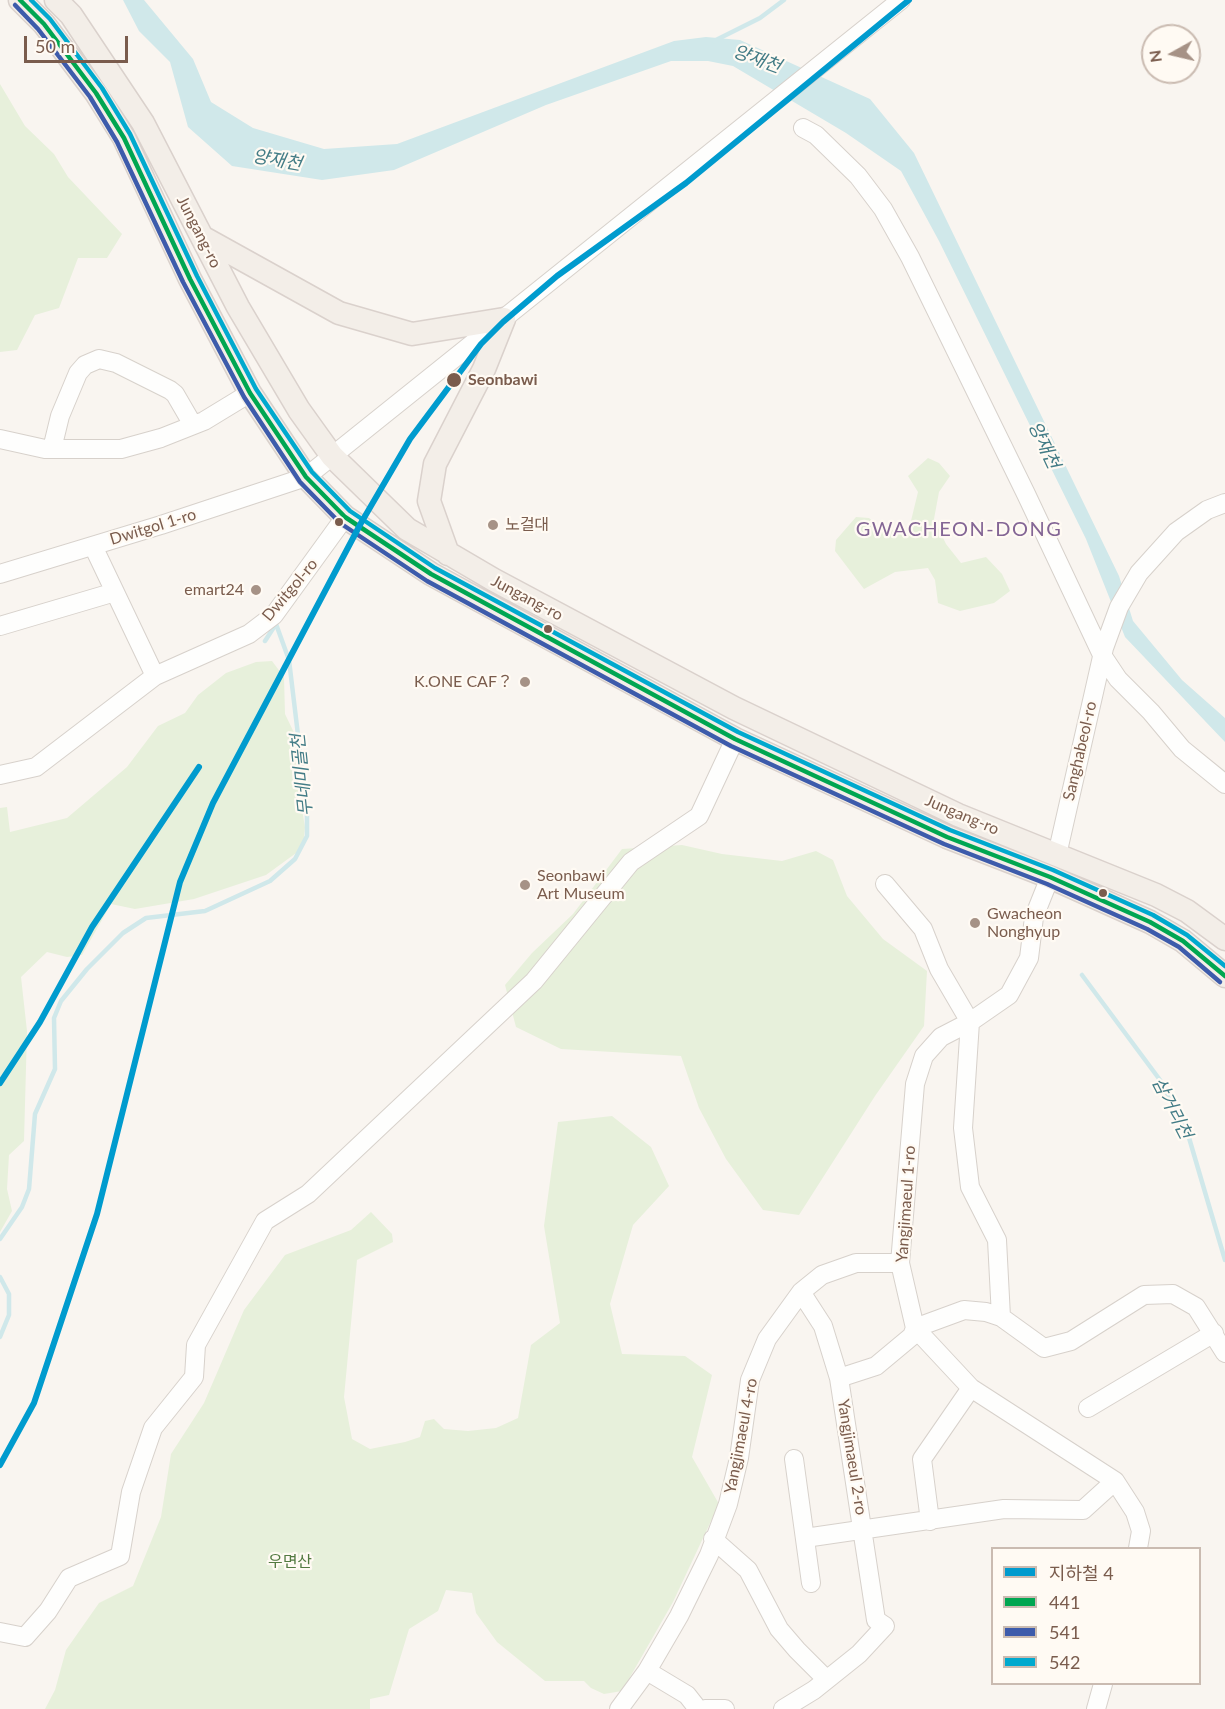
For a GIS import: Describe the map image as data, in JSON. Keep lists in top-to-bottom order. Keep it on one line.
{"streets":{"main road":["Jungang-ro"],"street":["Dwitgol 1-ro","Dwitgol-ro","Sanghabeol-ro","Yangjimaeul 1-ro","Yangjimaeul 4-ro","Yangjimaeul 2-ro"]},"crossings":[["Jungang-ro","Dwitgol 1-ro"],["Jungang-ro","Dwitgol-ro"],["Jungang-ro","Sanghabeol-ro"],["Jungang-ro","Yangjimaeul 1-ro"],["Yangjimaeul 1-ro","Yangjimaeul 4-ro"],["Yangjimaeul 4-ro","Yangjimaeul 2-ro"]],"districts":["GWACHEON-DONG"],"water":["양재천","무네미골천","삼거리천"],"parks":["우면산"],"places":["Seonbawi","노걸대","emart24","K.ONE CAF？","Seonbawi Art Museum","Gwacheon Nonghyup"],"lines":["metro line 4","transit line 441","transit line 542","transit line 541"],"legend":["지하철 4","441","541","542"],"scale_bar":"50 m","north":"left"}
